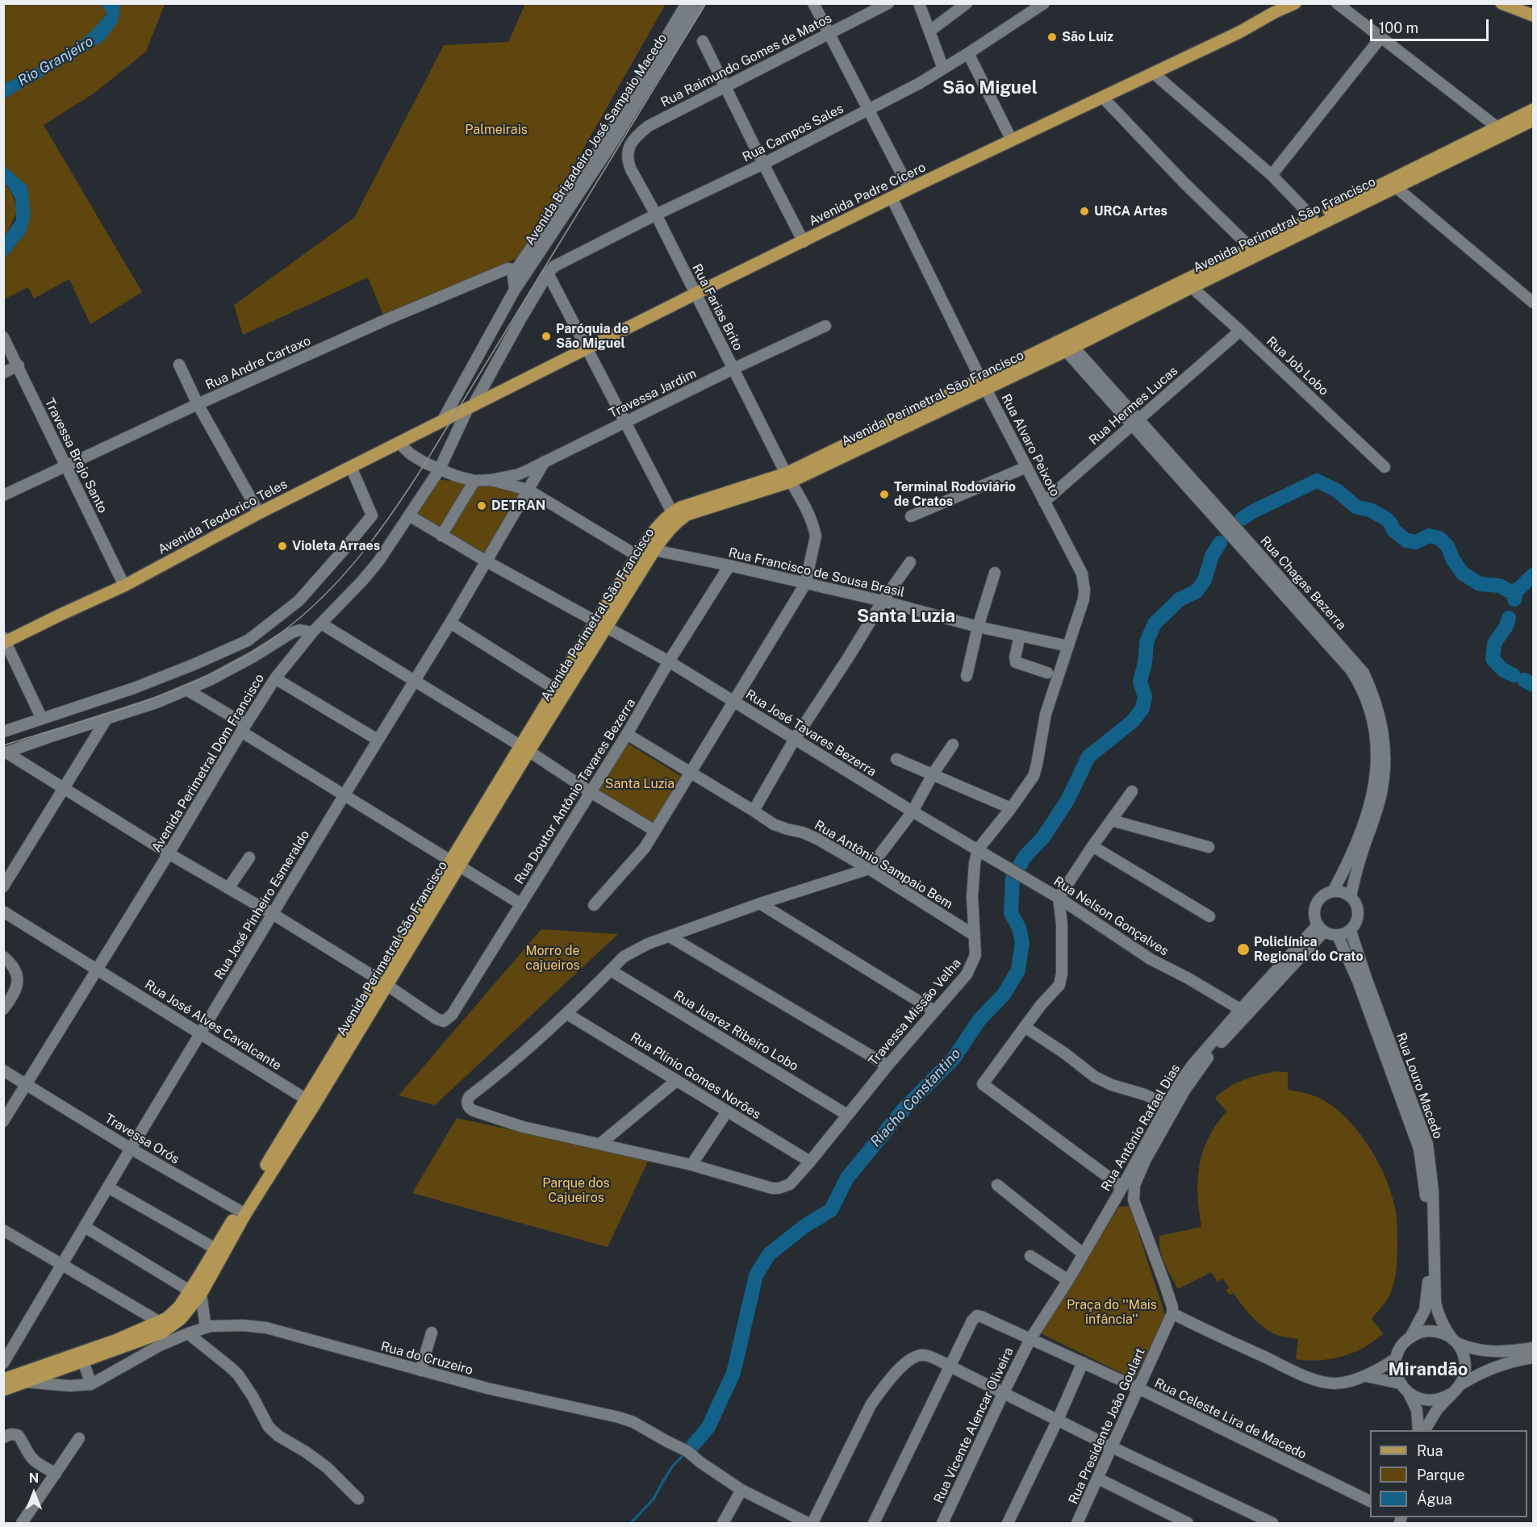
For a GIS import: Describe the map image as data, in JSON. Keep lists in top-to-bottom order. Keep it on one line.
{"streets":{"main road":["Avenida Padre Cícero","Avenida Perimetral São Francisco","Avenida Teodorico Teles"],"street":["Rua Raimundo Gomes de Matos","Rua Campos Sales","Avenida Brigadeiro José Sampaio Macedo","Rua Farias Brito","Rua Andre Cartaxo","Rua Job Lobo","Travessa Jardim","Rua Hermes Lucas","Rua Alvaro Peixoto","Travessa Brejo Santo","Rua Francisco de Sousa Brasil","Rua Chagas Bezerra","Rua José Tavares Bezerra","Avenida Perimetral Dom Francisco","Rua Doutor Antônio Tavares Bezerra","Rua Antônio Sampaio Bem","Rua José Pinheiro Esmeraldo","Rua Nelson Gonçalves","Travessa Missão Velha","Rua José Alves Cavalcante","Rua Juarez Ribeiro Lobo","Rua Plinio Gomes Norões","Rua Louro Macedo","Rua Antônio Rafael Dias","Travessa Orós","Rua do Cruzeiro","Rua Celeste Lira de Macedo","Rua Vicente Alencar Oliveira","Rua Presidente João Goulart"]},"crossings":[["Rua Raimundo Gomes de Matos","Rua Farias Brito"],["Rua Campos Sales","Rua Farias Brito"],["Avenida Brigadeiro José Sampaio Macedo","Rua Andre Cartaxo"],["Avenida Padre Cícero","Rua Farias Brito"],["Avenida Padre Cícero","Rua Alvaro Peixoto"],["Avenida Padre Cícero","Avenida Teodorico Teles"],["Avenida Padre Cícero","Avenida Perimetral Dom Francisco"],["Avenida Perimetral São Francisco","Rua Farias Brito"],["Avenida Perimetral São Francisco","Rua Job Lobo"],["Avenida Perimetral São Francisco","Travessa Jardim"],["Avenida Perimetral São Francisco","Rua Alvaro Peixoto"],["Avenida Perimetral São Francisco","Rua Francisco de Sousa Brasil"],["Avenida Perimetral São Francisco","Rua Chagas Bezerra"],["Avenida Perimetral São Francisco","Rua José Tavares Bezerra"],["Avenida Perimetral São Francisco","Rua Doutor Antônio Tavares Bezerra"],["Avenida Perimetral São Francisco","Rua José Alves Cavalcante"],["Avenida Perimetral São Francisco","Travessa Orós"],["Avenida Perimetral São Francisco","Rua do Cruzeiro"],["Rua Farias Brito","Travessa Jardim"],["Rua Farias Brito","Rua Francisco de Sousa Brasil"],["Rua Farias Brito","Rua José Tavares Bezerra"],["Rua Farias Brito","Rua Antônio Sampaio Bem"],["Rua Andre Cartaxo","Travessa Brejo Santo"],["Rua Job Lobo","Rua Hermes Lucas"],["Travessa Jardim","Avenida Teodorico Teles"],["Travessa Jardim","Avenida Perimetral Dom Francisco"],["Travessa Jardim","Rua José Pinheiro Esmeraldo"],["Rua Hermes Lucas","Rua Alvaro Peixoto"],["Rua Hermes Lucas","Rua Chagas Bezerra"],["Rua Alvaro Peixoto","Travessa Missão Velha"],["Travessa Brejo Santo","Avenida Teodorico Teles"],["Rua Francisco de Sousa Brasil","Rua Doutor Antônio Tavares Bezerra"],["Rua Francisco de Sousa Brasil","Travessa Missão Velha"],["Rua Chagas Bezerra","Rua Louro Macedo"],["Rua Chagas Bezerra","Rua Antônio Rafael Dias"],["Rua José Tavares Bezerra","Avenida Perimetral Dom Francisco"],["Rua José Tavares Bezerra","Rua Doutor Antônio Tavares Bezerra"],["Rua José Tavares Bezerra","Rua José Pinheiro Esmeraldo"],["Rua José Tavares Bezerra","Rua Nelson Gonçalves"],["Rua José Tavares Bezerra","Travessa Missão Velha"],["Avenida Perimetral Dom Francisco","Rua José Alves Cavalcante"],["Avenida Perimetral Dom Francisco","Travessa Orós"],["Rua Doutor Antônio Tavares Bezerra","Rua Antônio Sampaio Bem"],["Rua Antônio Sampaio Bem","Travessa Missão Velha"],["Rua José Pinheiro Esmeraldo","Rua José Alves Cavalcante"],["Rua José Pinheiro Esmeraldo","Travessa Orós"],["Rua Nelson Gonçalves","Rua Antônio Rafael Dias"],["Travessa Missão Velha","Rua Juarez Ribeiro Lobo"],["Travessa Missão Velha","Rua Plinio Gomes Norões"],["Rua Louro Macedo","Rua Antônio Rafael Dias"],["Rua Antônio Rafael Dias","Rua Celeste Lira de Macedo"],["Rua Antônio Rafael Dias","Rua Vicente Alencar Oliveira"],["Rua Antônio Rafael Dias","Rua Presidente João Goulart"],["Rua Celeste Lira de Macedo","Rua Vicente Alencar Oliveira"],["Rua Celeste Lira de Macedo","Rua Presidente João Goulart"]],"districts":["São Miguel","Santa Luzia","Mirandão"],"water":["Rio Granjeiro","Riacho Constantino"],"parks":["Palmeirais","Santa Luzia","Morro de cajueiros","Parque dos Cajueiros","Praça do ''Mais infância''"],"places":["São Luiz","URCA Artes","Paróquia de São Miguel","Terminal Rodoviário de Cratos","DETRAN","Violeta Arraes","Policlínica Regional do Crato"],"legend":["Rua","Parque","Água"],"scale_bar":"100 m","north":"top"}
